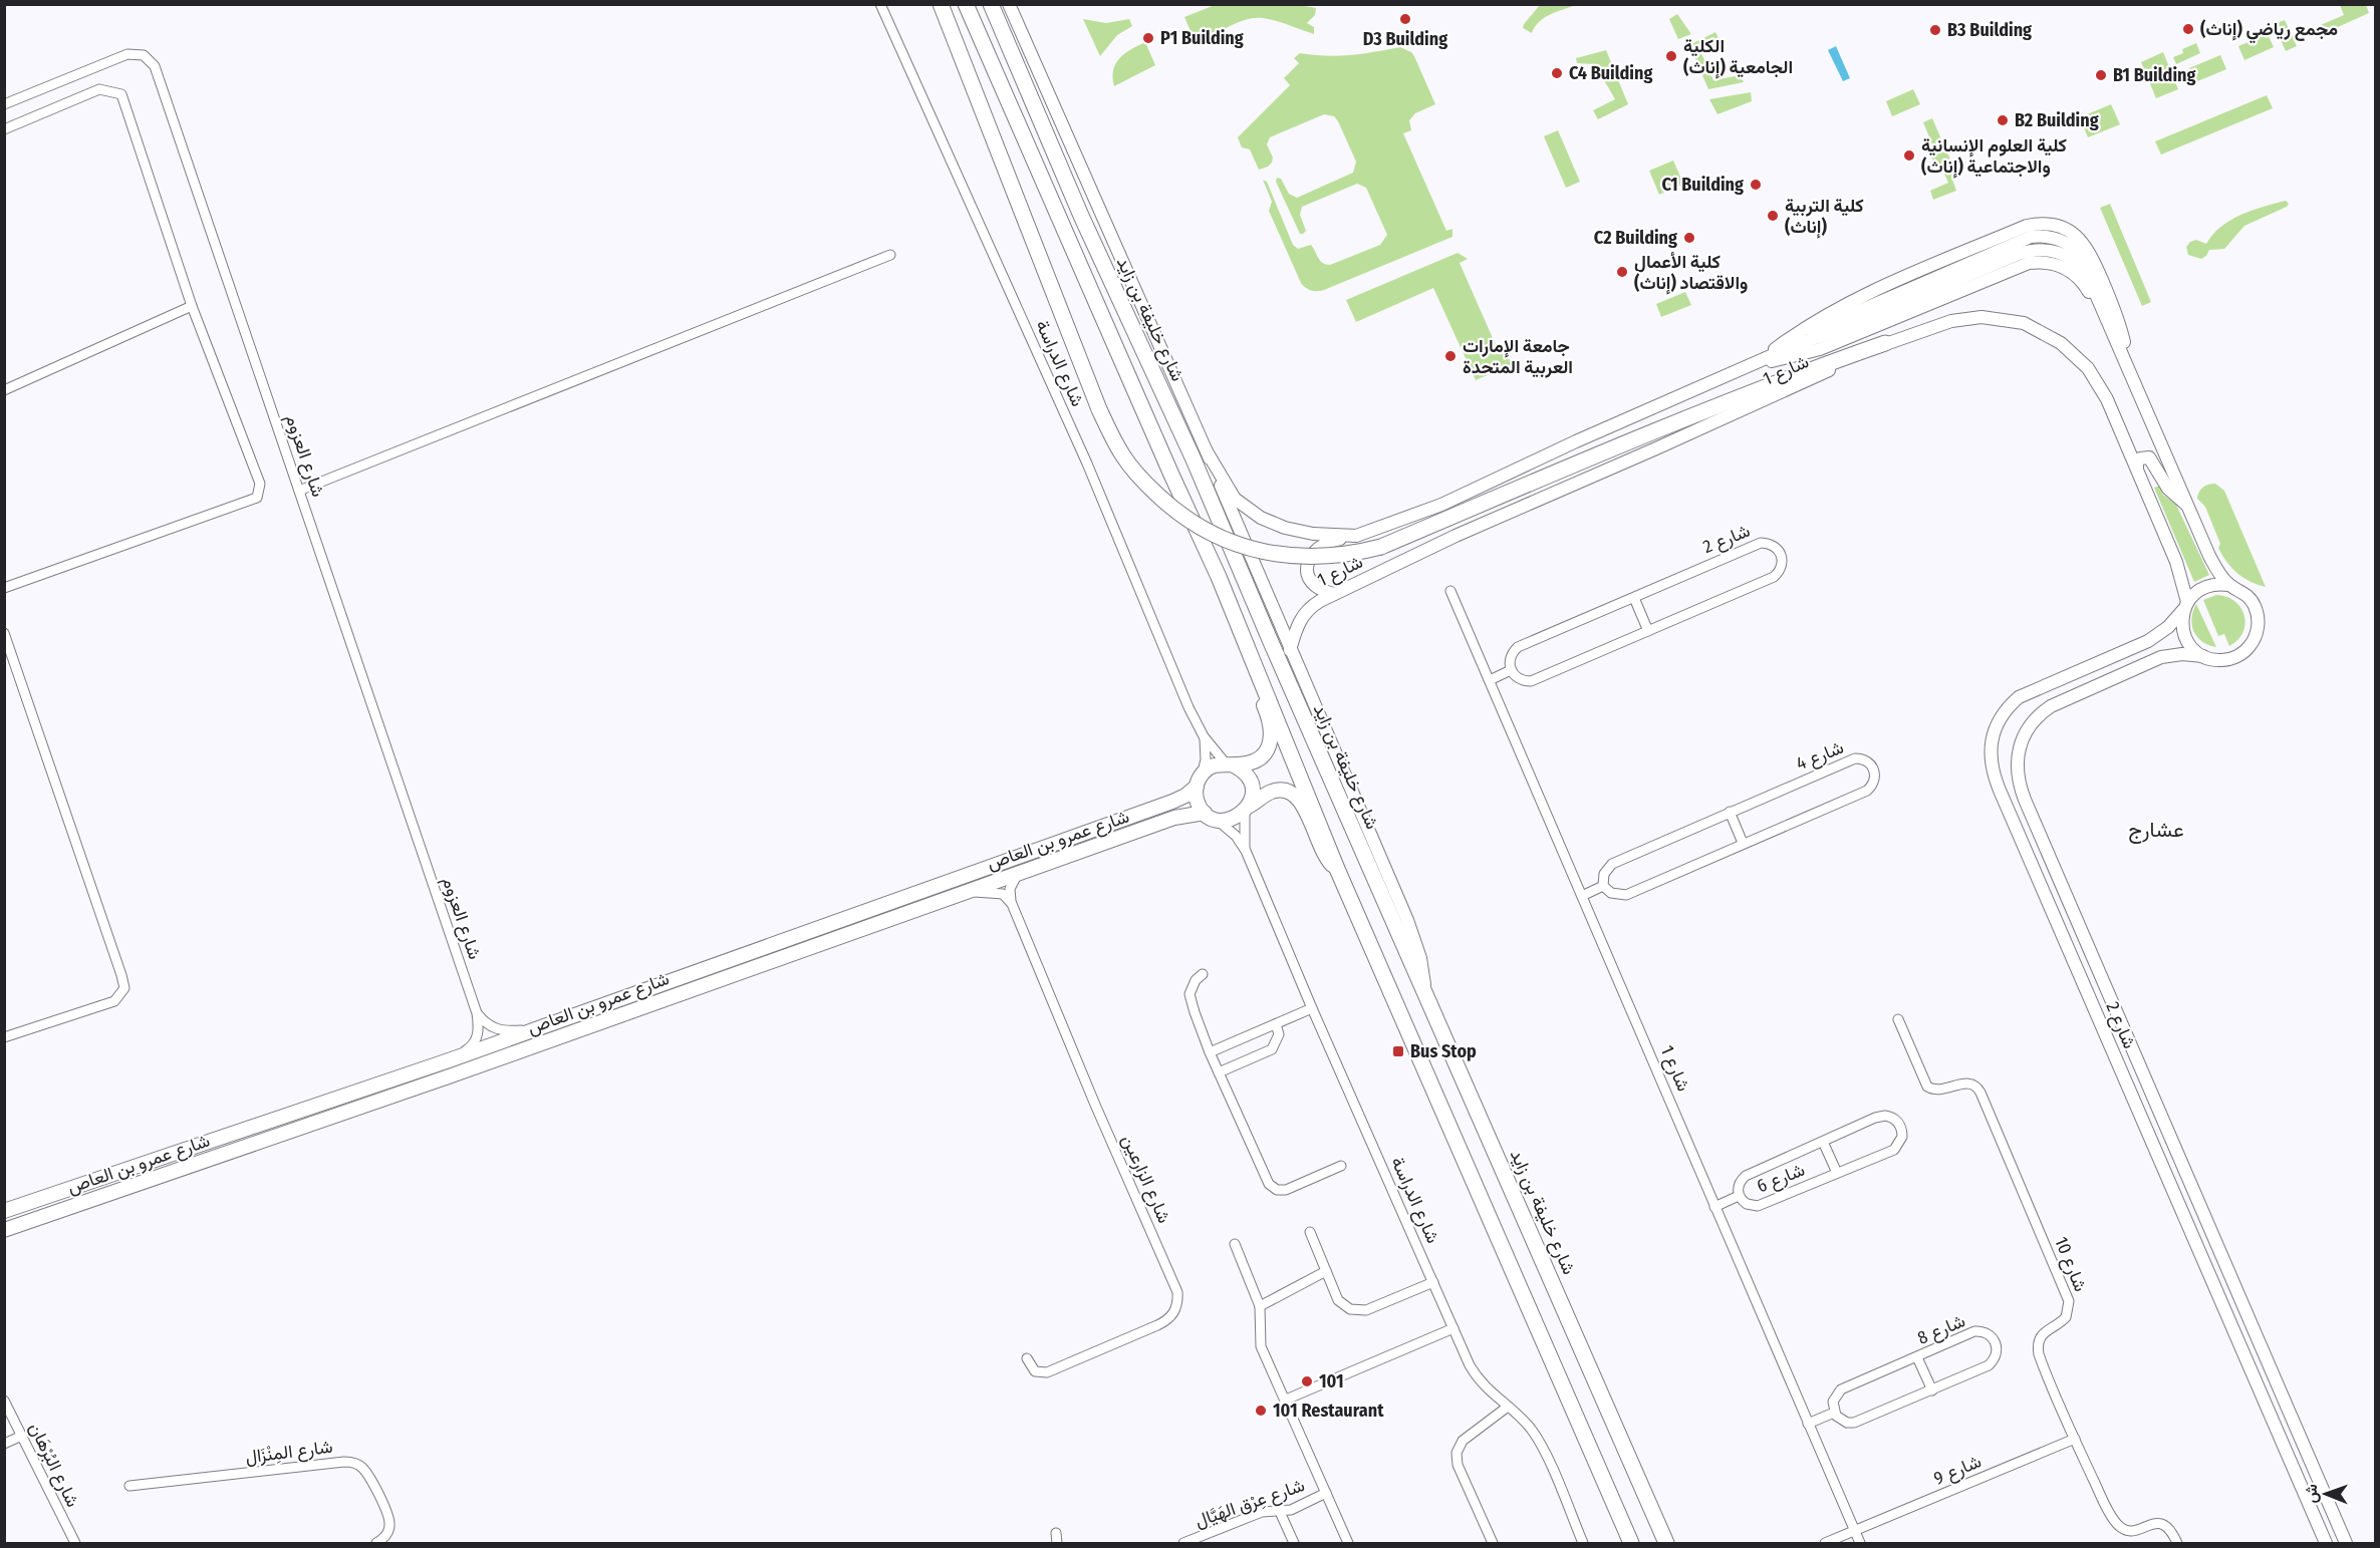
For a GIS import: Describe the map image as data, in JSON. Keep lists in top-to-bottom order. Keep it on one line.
{"streets":{"highway":["شارع خليفة بن زايد"],"main road":["شارع عمرو بن العاص"],"street":["شارع الدراسة","شارع 1","شارع العزوم","شارع 2","شارع 4","شارع 6","شارع الزارعين","شارع 10","شارع 8","شارع المِنْزَال","شارع البُرْهَان","شارع 9","شارع عِرْق الهَيَّال"]},"crossings":[["شارع الدراسة","شارع عمرو بن العاص"],["شارع 1","شارع 2"],["شارع 1","شارع 6"],["شارع 1","شارع 9"],["شارع العزوم","شارع عمرو بن العاص"],["شارع 10","شارع 9"]],"districts":["عشارج"],"places":{"other":["D3 Building","مجمع رياضي (إناث)","B3 Building","P1 Building","الكلية الجامعية (إناث)","C4 Building","B1 Building","B2 Building","كلية العلوم الإنسانية والاجتماعية (إناث)","C1 Building","كلية التربية (إناث)","C2 Building","كلية الأعمال والاقتصاد (إناث)","جامعة الإمارات العربية المتحدة","101","101 Restaurant"],"transit":["Bus Stop"]},"north":"left"}
